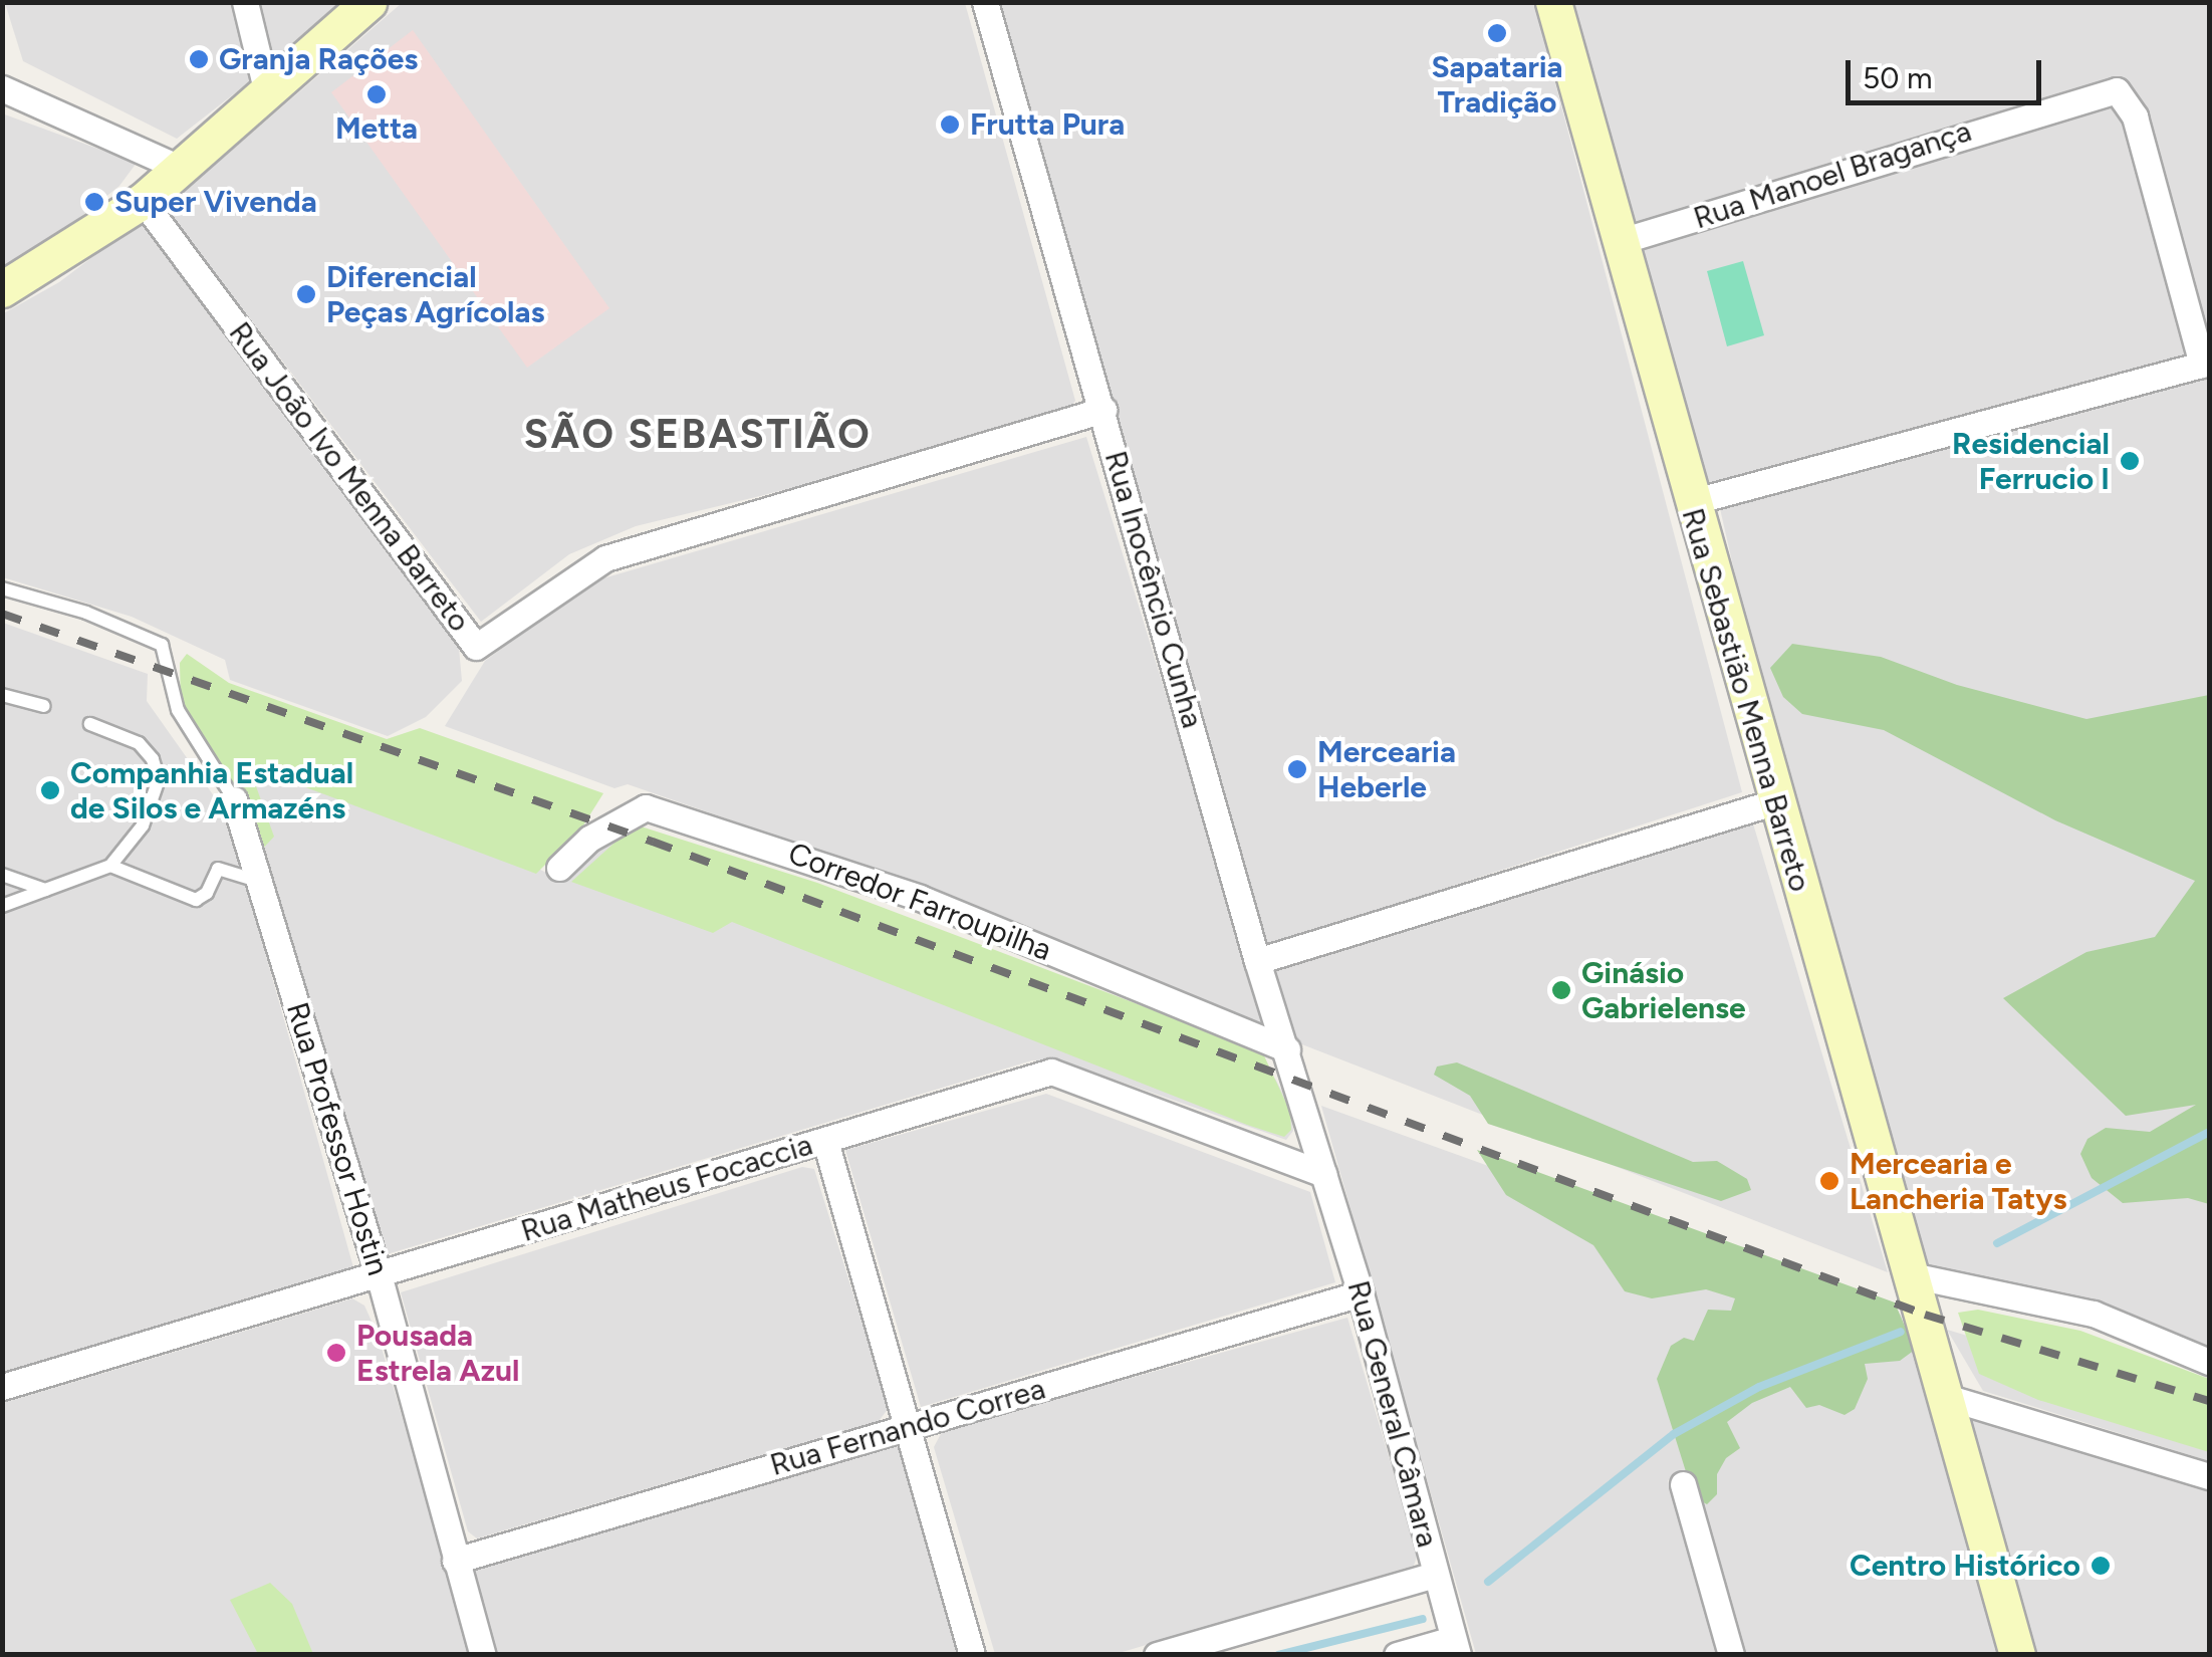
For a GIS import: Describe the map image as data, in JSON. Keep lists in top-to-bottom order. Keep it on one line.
{"streets":{"main road":["Rua Sebastião Menna Barreto"],"street":["Rua Manoel Bragança","Rua João Ivo Menna Barreto","Rua Inocêncio Cunha","Corredor Farroupilha","Rua Professor Hostin","Rua Matheus Focaccia","Rua General Câmara","Rua Fernando Correa"]},"crossings":[["Rua Manoel Bragança","Rua Sebastião Menna Barreto"],["Rua João Ivo Menna Barreto","Rua Inocêncio Cunha"],["Rua Inocêncio Cunha","Corredor Farroupilha"],["Rua Inocêncio Cunha","Rua Matheus Focaccia"],["Rua Inocêncio Cunha","Rua General Câmara"],["Rua Professor Hostin","Rua Matheus Focaccia"],["Rua Professor Hostin","Rua Fernando Correa"],["Rua Matheus Focaccia","Rua General Câmara"],["Rua General Câmara","Rua Fernando Correa"]],"districts":["SÃO SEBASTIÃO"],"places":["Sapataria Tradição","Granja Rações","Metta","Frutta Pura","Super Vivenda","Diferencial Peças Agrícolas","Residencial Ferrucio I","Mercearia Heberle","Companhia Estadual de Silos e Armazéns","Ginásio Gabrielense","Mercearia e Lancheria Tatys","Pousada Estrela Azul","Centro Histórico"],"scale_bar":"50 m"}
